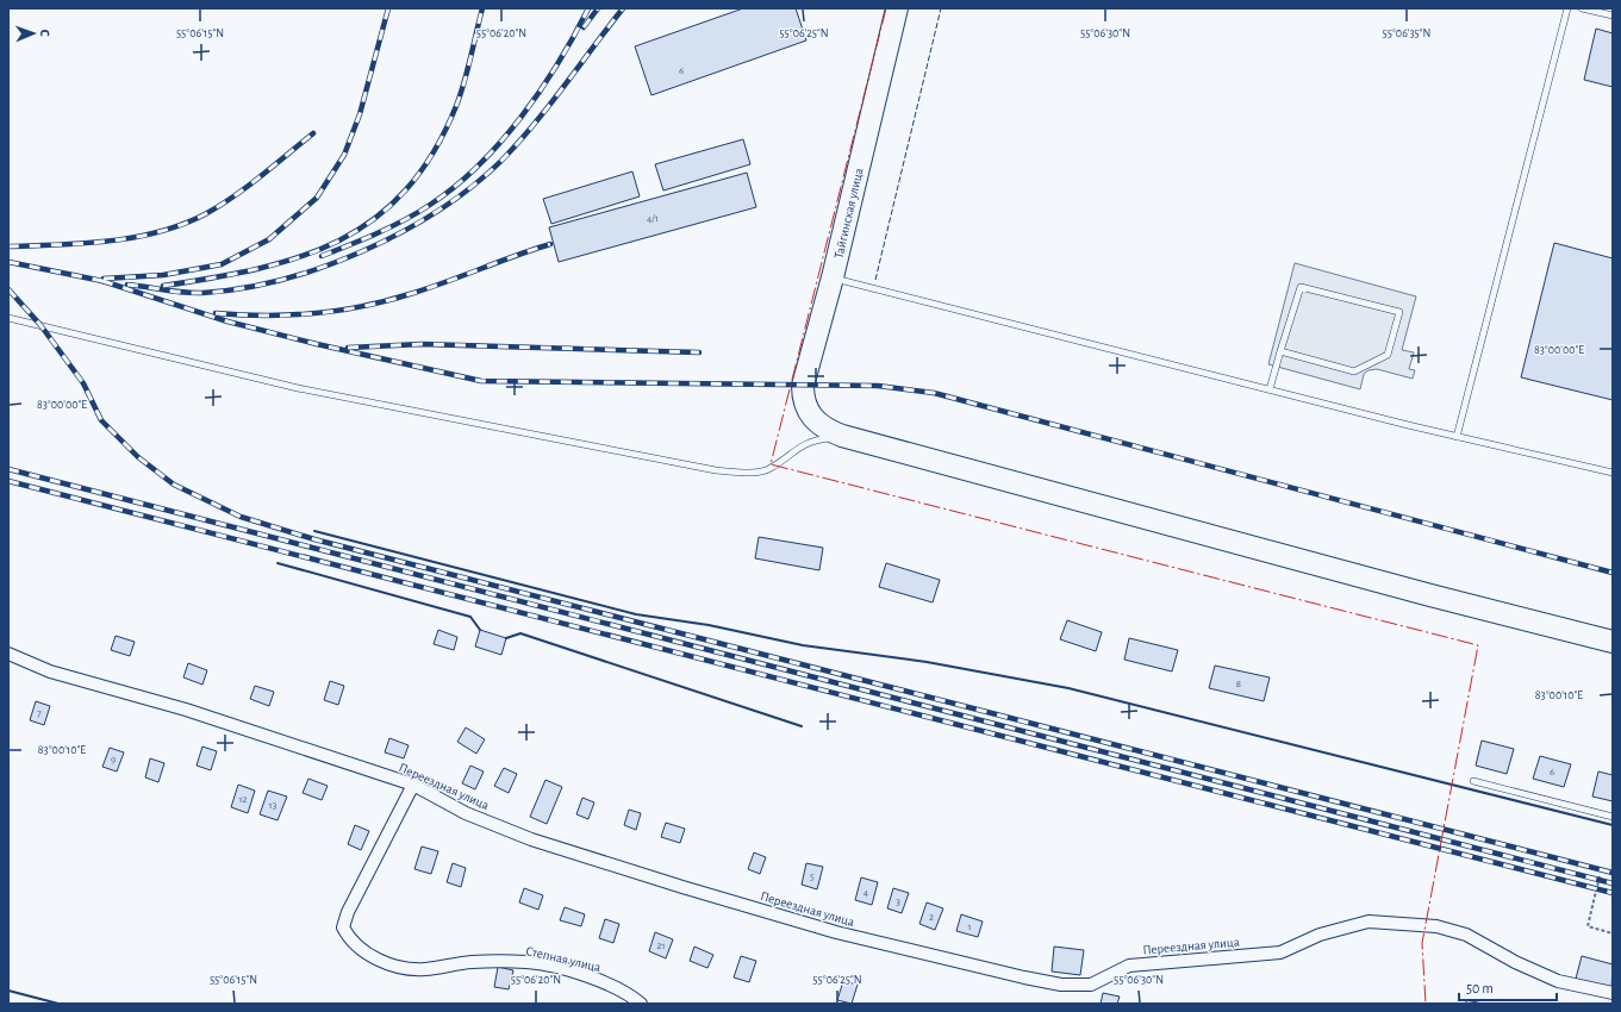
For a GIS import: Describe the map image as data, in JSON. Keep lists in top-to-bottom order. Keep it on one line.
{"streets":{"highway":["Тайгинская улица"],"street":["Переездная улица","Степная улица"]},"crossings":[["Переездная улица","Степная улица"]],"house_numbers":["6","4/1","8","7","9","6","12","13","5","4","3","2","1","21"],"scale_bar":"50 m","north":"right","coordinates":["55°06'15\"N","55°06'20\"N","55°06'25\"N","55°06'30\"N","55°06'35\"N","83°00'00\"E","83°00'10\"E"]}
